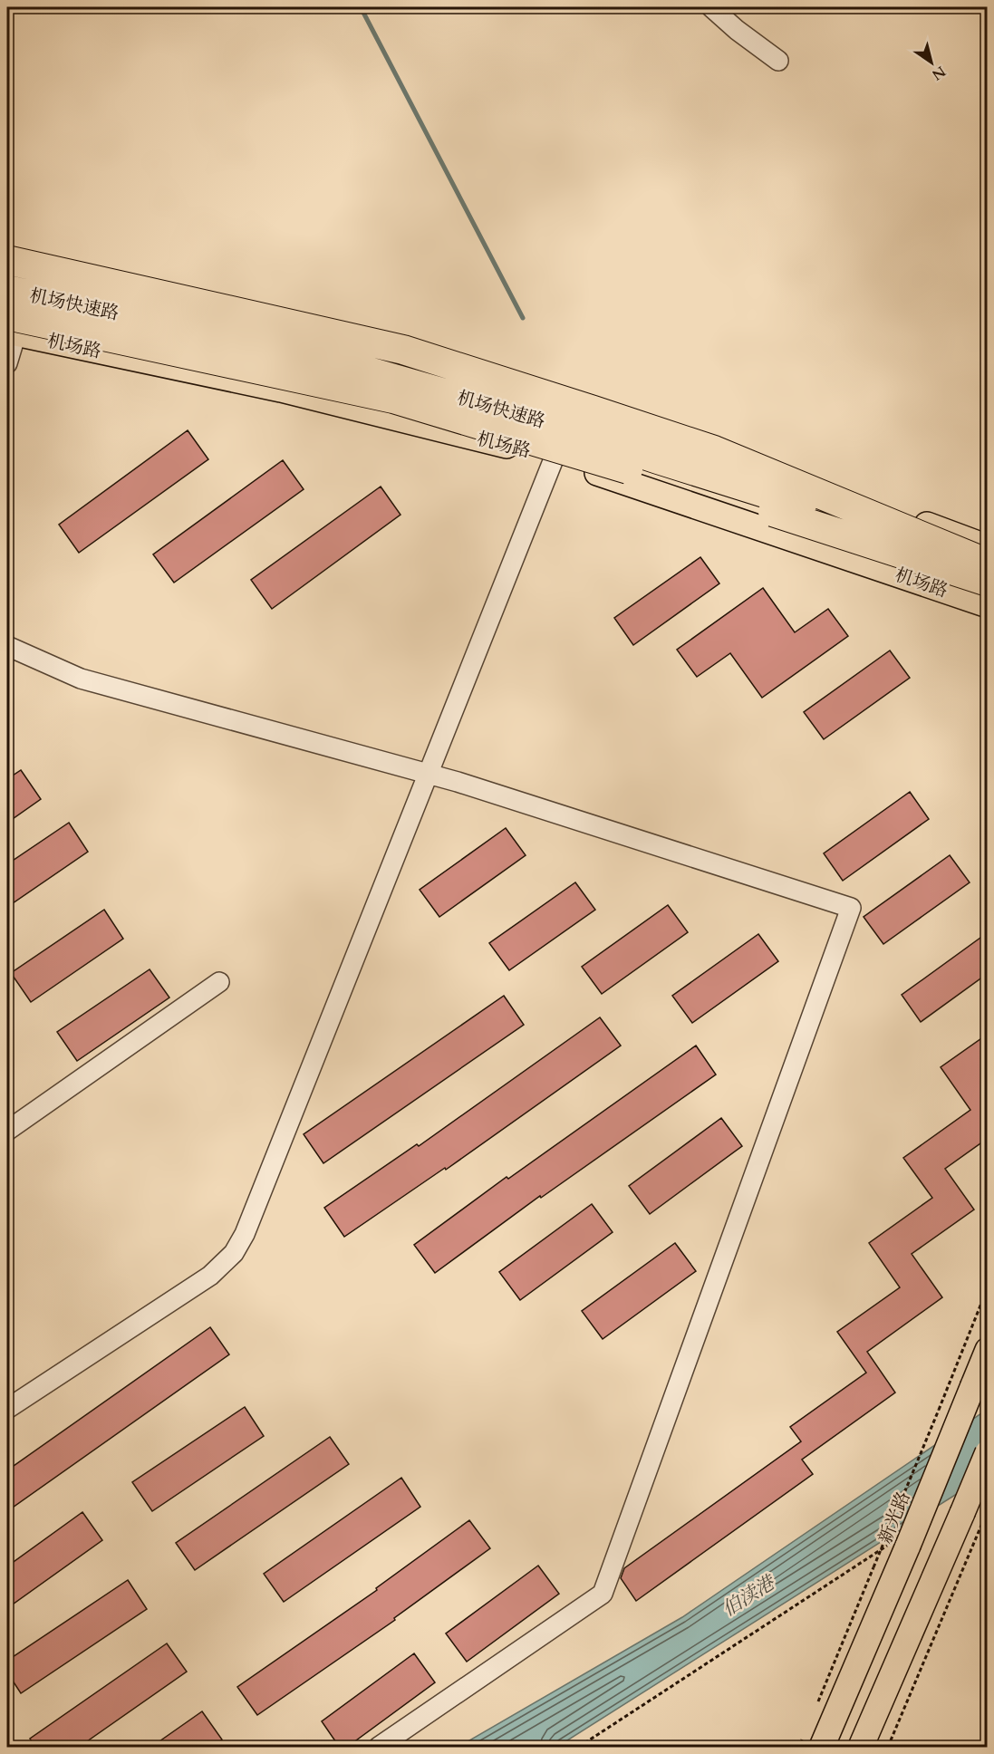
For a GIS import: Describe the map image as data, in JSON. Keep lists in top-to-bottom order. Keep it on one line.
{"streets":{"highway":["机场快速路"],"main road":["机场路","新光路"]},"crossings":[["机场快速路","机场路"]],"water":["伯渎港"],"north":"bottom right"}
